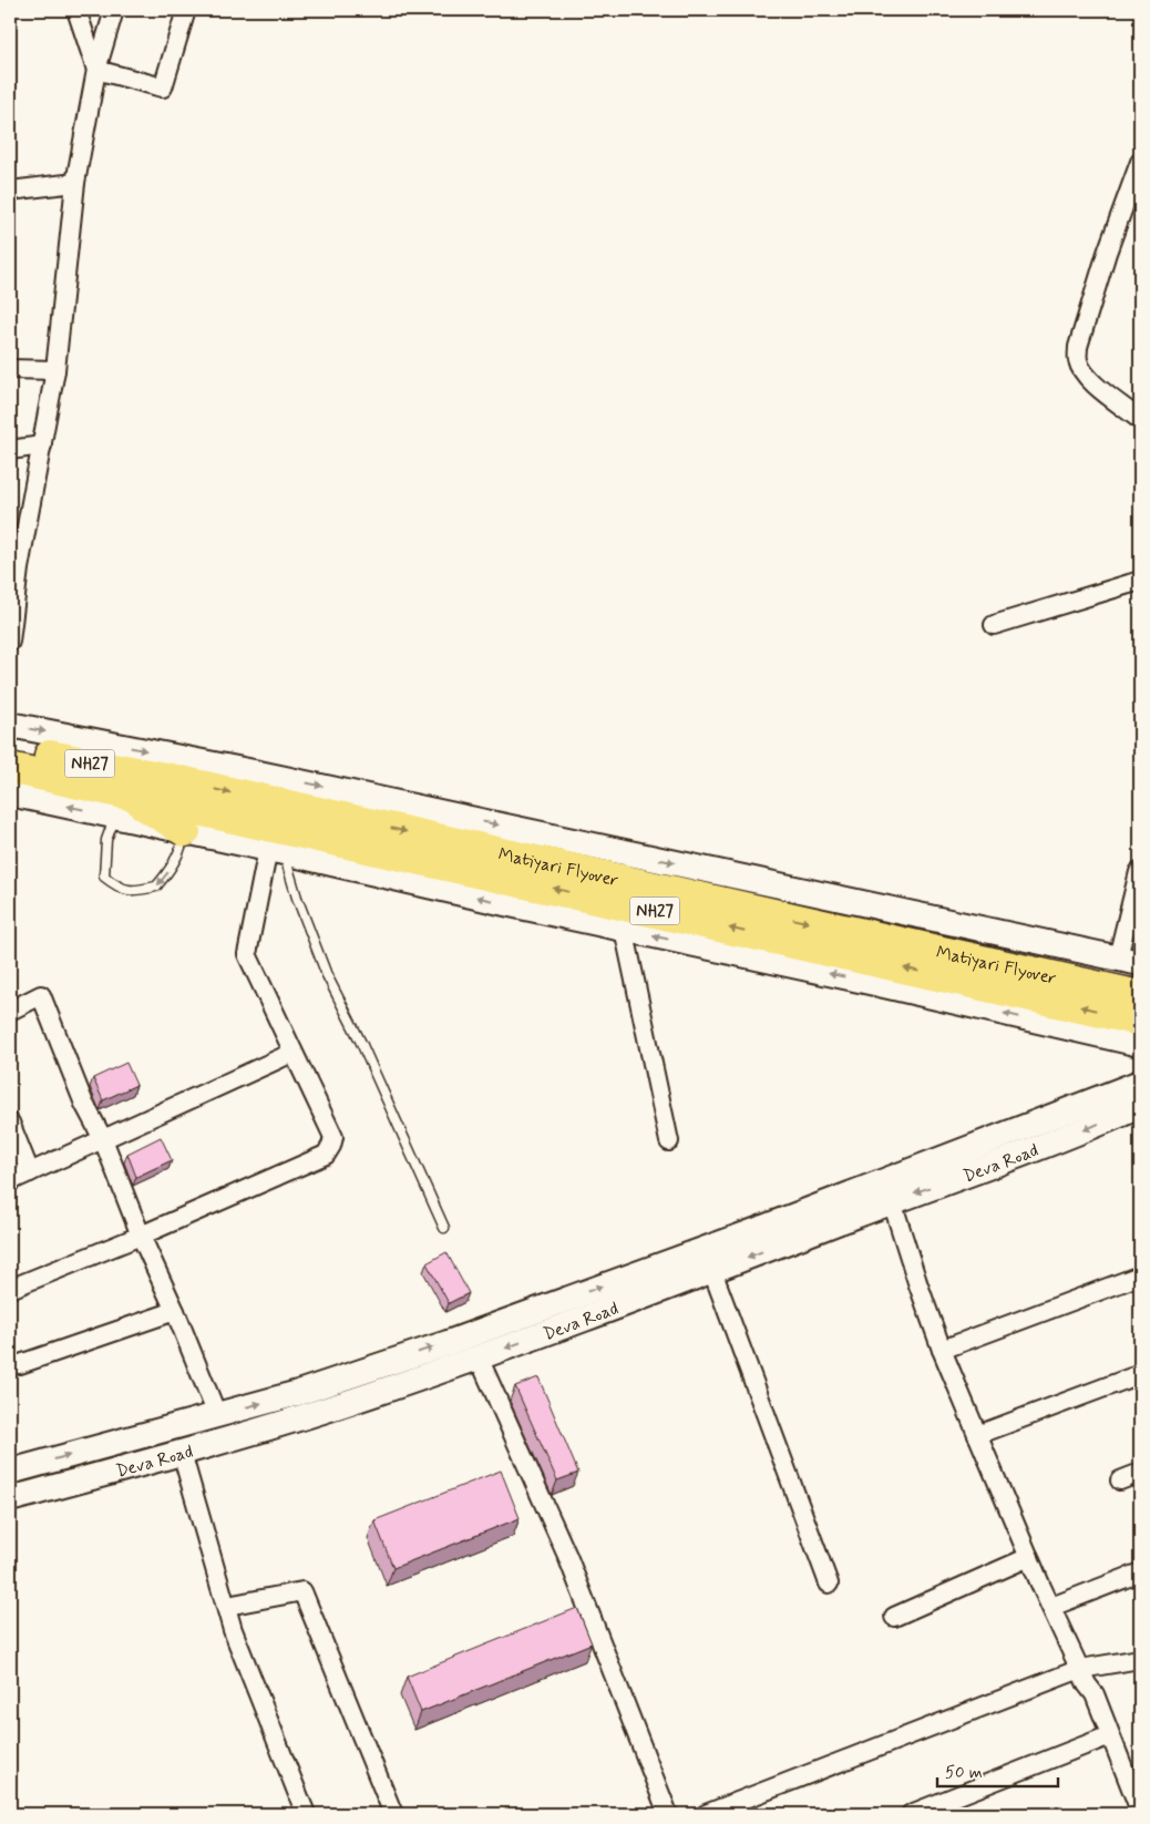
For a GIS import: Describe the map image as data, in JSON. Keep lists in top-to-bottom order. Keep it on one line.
{"streets":{"highway":["NH27","Matiyari Flyover"],"main road":["Deva Road"]},"crossings":[["NH27","Matiyari Flyover"]],"scale_bar":"50 m"}
